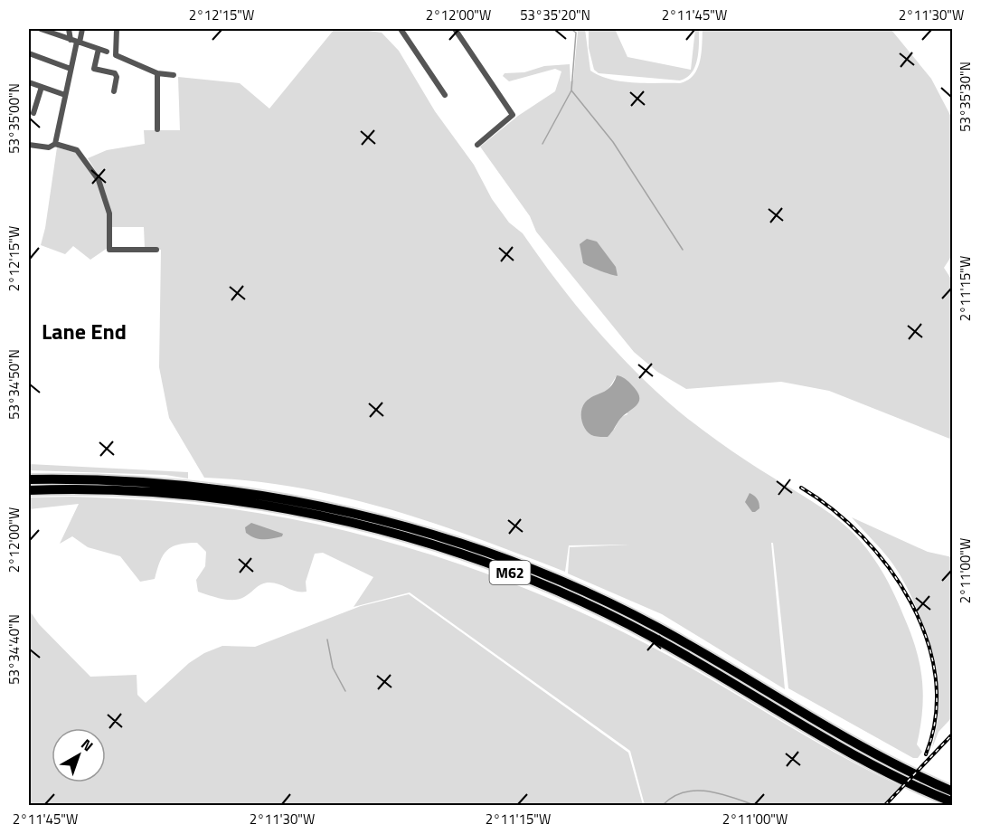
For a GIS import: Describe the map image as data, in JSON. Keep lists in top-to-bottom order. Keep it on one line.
{"streets":{"highway":["M62"]},"districts":["Lane End"],"north":"top right","coordinates":["2°12'15\"W","2°12'00\"W","53°35'20\"N","2°11'45\"W","2°11'30\"W","53°35'30\"N","53°35'00\"N","2°11'15\"W","53°34'50\"N","2°11'00\"W","53°34'40\"N"]}
